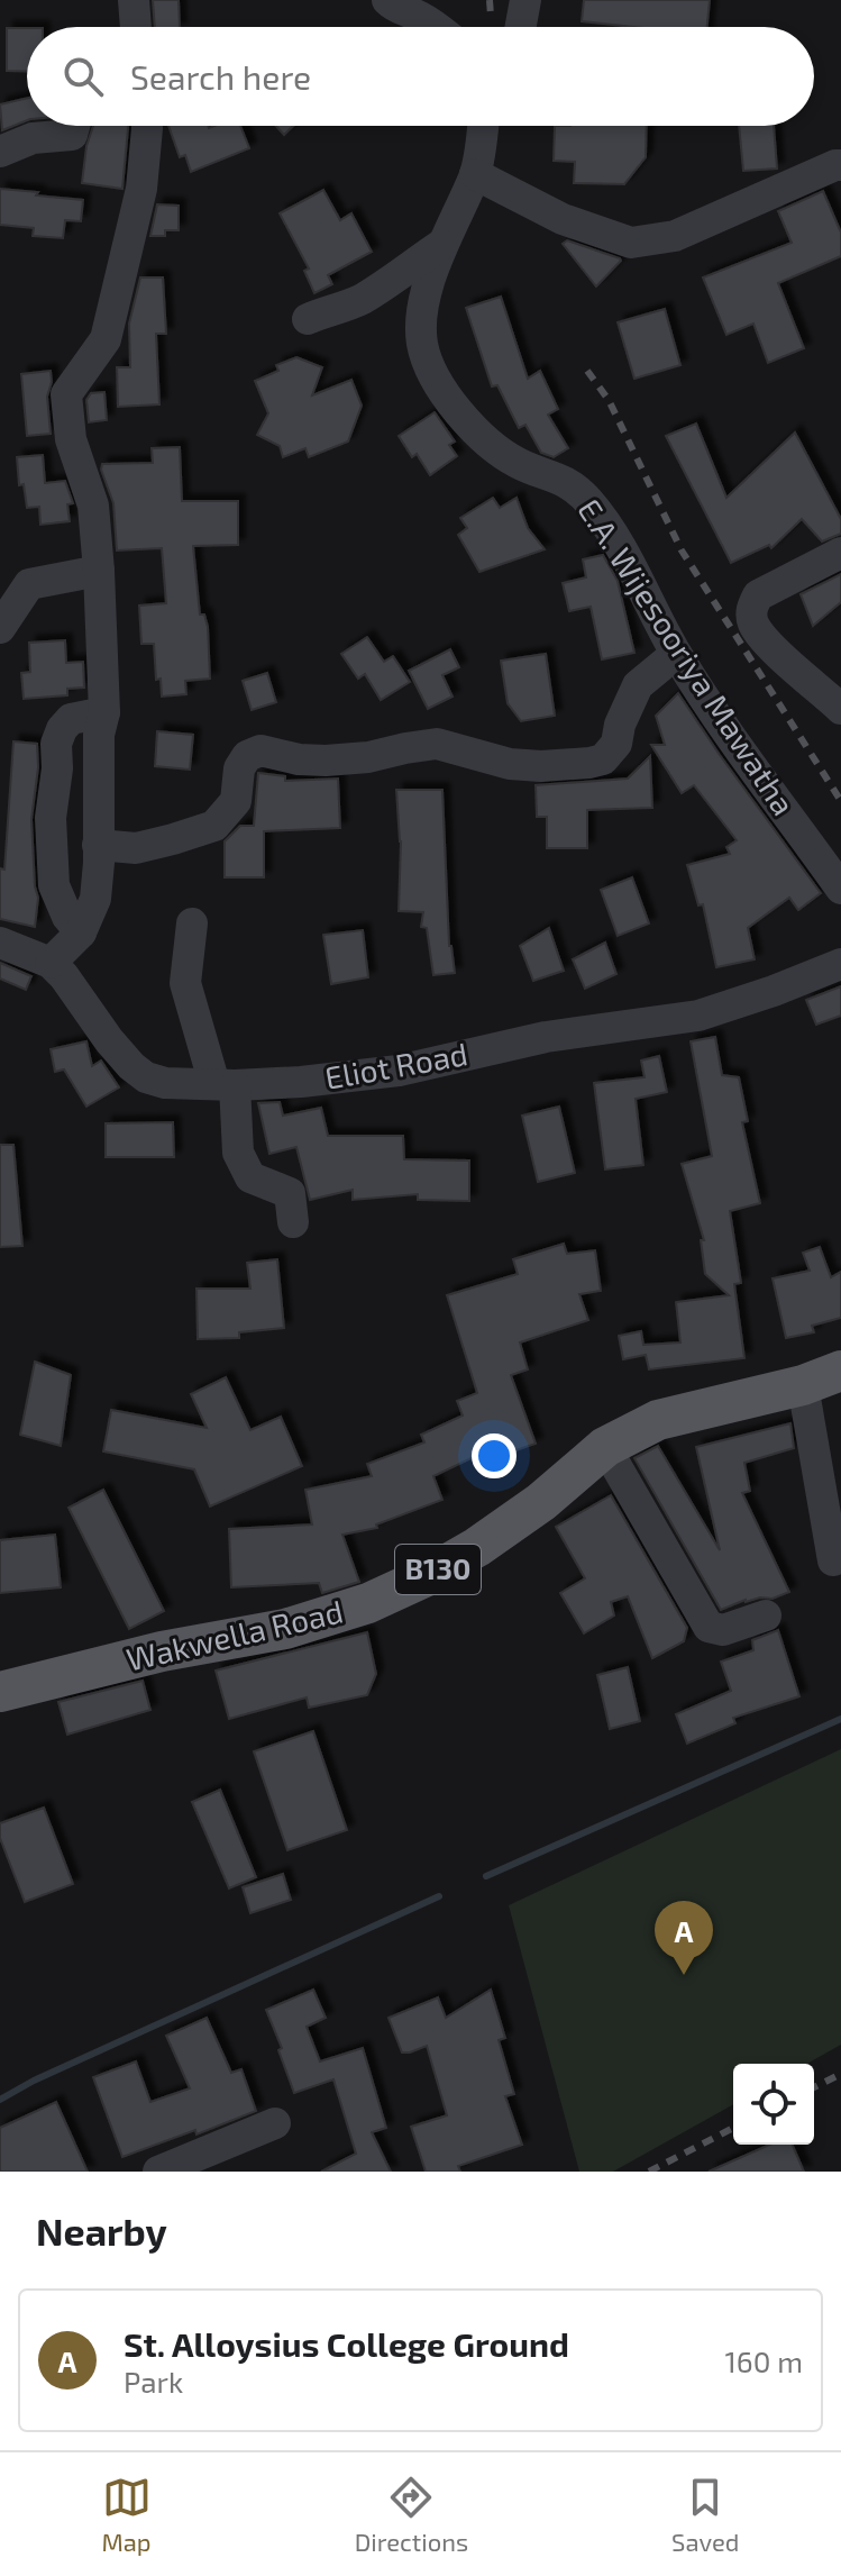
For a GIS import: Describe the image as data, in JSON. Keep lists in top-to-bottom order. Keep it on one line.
{"streets":{"main road":["B130","Wakwella Road"],"street":["E.A. Wijesooriya Mawatha","Eliot Road"]},"page":{"search":"Search here","pins":"A","heading":"Nearby","list":[{"mark":"A","name":"St. Alloysius College Ground","note":"Park","value":"160 m"}],"nav":["Map","Directions","Saved"]}}
